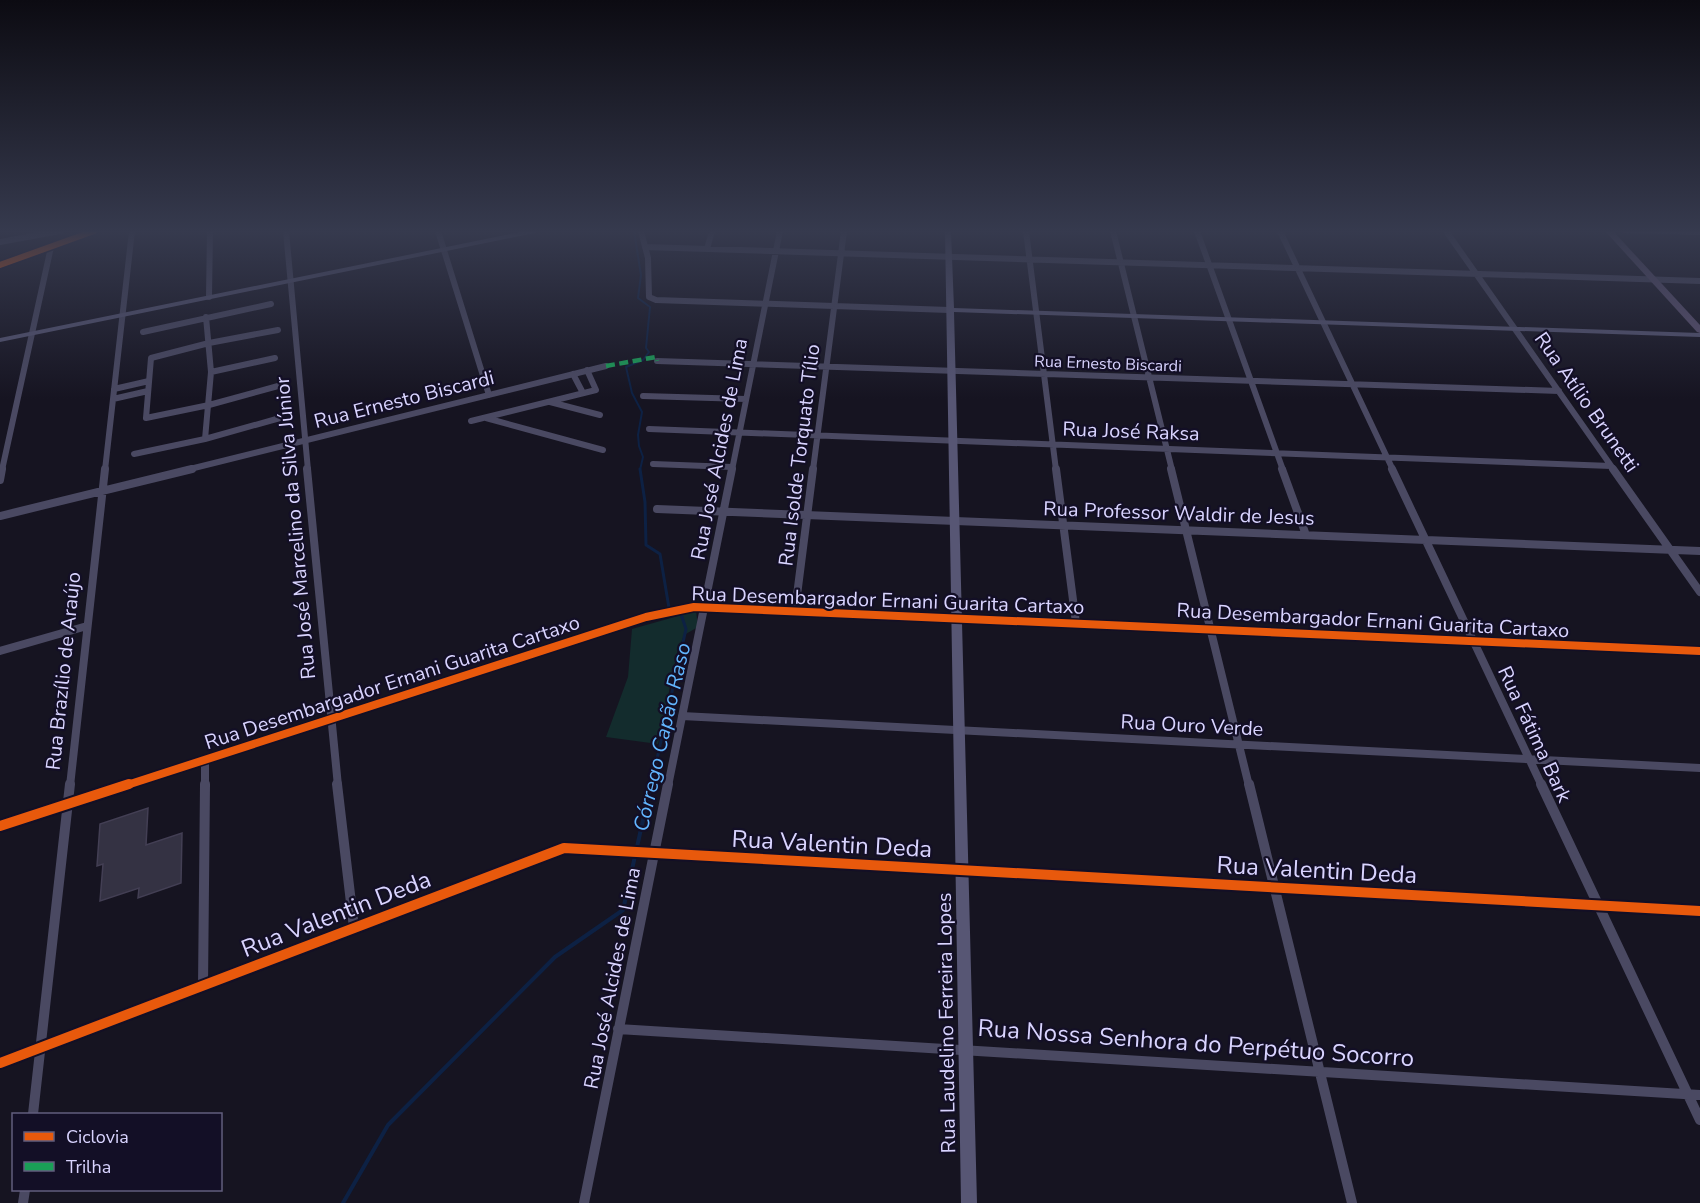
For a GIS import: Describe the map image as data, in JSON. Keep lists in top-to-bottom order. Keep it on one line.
{"streets":{"street":["Rua Ernesto Biscardi","Rua Atílio Brunetti","Rua José Raksa","Rua José Alcides de Lima","Rua Isolde Torquato Tílio","Rua Professor Waldir de Jesus","Rua José Marcelino da Silva Júnior","Rua Desembargador Ernani Guarita Cartaxo","Rua Brazílio de Araújo","Rua Ouro Verde","Rua Fátima Bark","Rua Valentin Deda","Rua Laudelino Ferreira Lopes","Rua Nossa Senhora do Perpétuo Socorro"]},"crossings":[["Rua Ernesto Biscardi","Rua Atílio Brunetti"],["Rua Ernesto Biscardi","Rua José Alcides de Lima"],["Rua Ernesto Biscardi","Rua Isolde Torquato Tílio"],["Rua Ernesto Biscardi","Rua José Marcelino da Silva Júnior"],["Rua Ernesto Biscardi","Rua Brazílio de Araújo"],["Rua Ernesto Biscardi","Rua Fátima Bark"],["Rua Ernesto Biscardi","Rua Laudelino Ferreira Lopes"],["Rua Atílio Brunetti","Rua José Raksa"],["Rua Atílio Brunetti","Rua Professor Waldir de Jesus"],["Rua José Raksa","Rua José Alcides de Lima"],["Rua José Raksa","Rua Isolde Torquato Tílio"],["Rua José Raksa","Rua Fátima Bark"],["Rua José Raksa","Rua Laudelino Ferreira Lopes"],["Rua José Alcides de Lima","Rua Professor Waldir de Jesus"],["Rua José Alcides de Lima","Rua Desembargador Ernani Guarita Cartaxo"],["Rua José Alcides de Lima","Rua Ouro Verde"],["Rua José Alcides de Lima","Rua Valentin Deda"],["Rua José Alcides de Lima","Rua Nossa Senhora do Perpétuo Socorro"],["Rua Isolde Torquato Tílio","Rua Professor Waldir de Jesus"],["Rua Isolde Torquato Tílio","Rua Desembargador Ernani Guarita Cartaxo"],["Rua Professor Waldir de Jesus","Rua Fátima Bark"],["Rua Professor Waldir de Jesus","Rua Laudelino Ferreira Lopes"],["Rua José Marcelino da Silva Júnior","Rua Desembargador Ernani Guarita Cartaxo"],["Rua José Marcelino da Silva Júnior","Rua Valentin Deda"],["Rua Desembargador Ernani Guarita Cartaxo","Rua Brazílio de Araújo"],["Rua Desembargador Ernani Guarita Cartaxo","Rua Fátima Bark"],["Rua Desembargador Ernani Guarita Cartaxo","Rua Laudelino Ferreira Lopes"],["Rua Brazílio de Araújo","Rua Valentin Deda"],["Rua Ouro Verde","Rua Fátima Bark"],["Rua Ouro Verde","Rua Laudelino Ferreira Lopes"],["Rua Fátima Bark","Rua Valentin Deda"],["Rua Fátima Bark","Rua Nossa Senhora do Perpétuo Socorro"],["Rua Valentin Deda","Rua Laudelino Ferreira Lopes"],["Rua Laudelino Ferreira Lopes","Rua Nossa Senhora do Perpétuo Socorro"]],"water":["Córrego Capão Raso"],"legend":["Ciclovia","Trilha"]}
